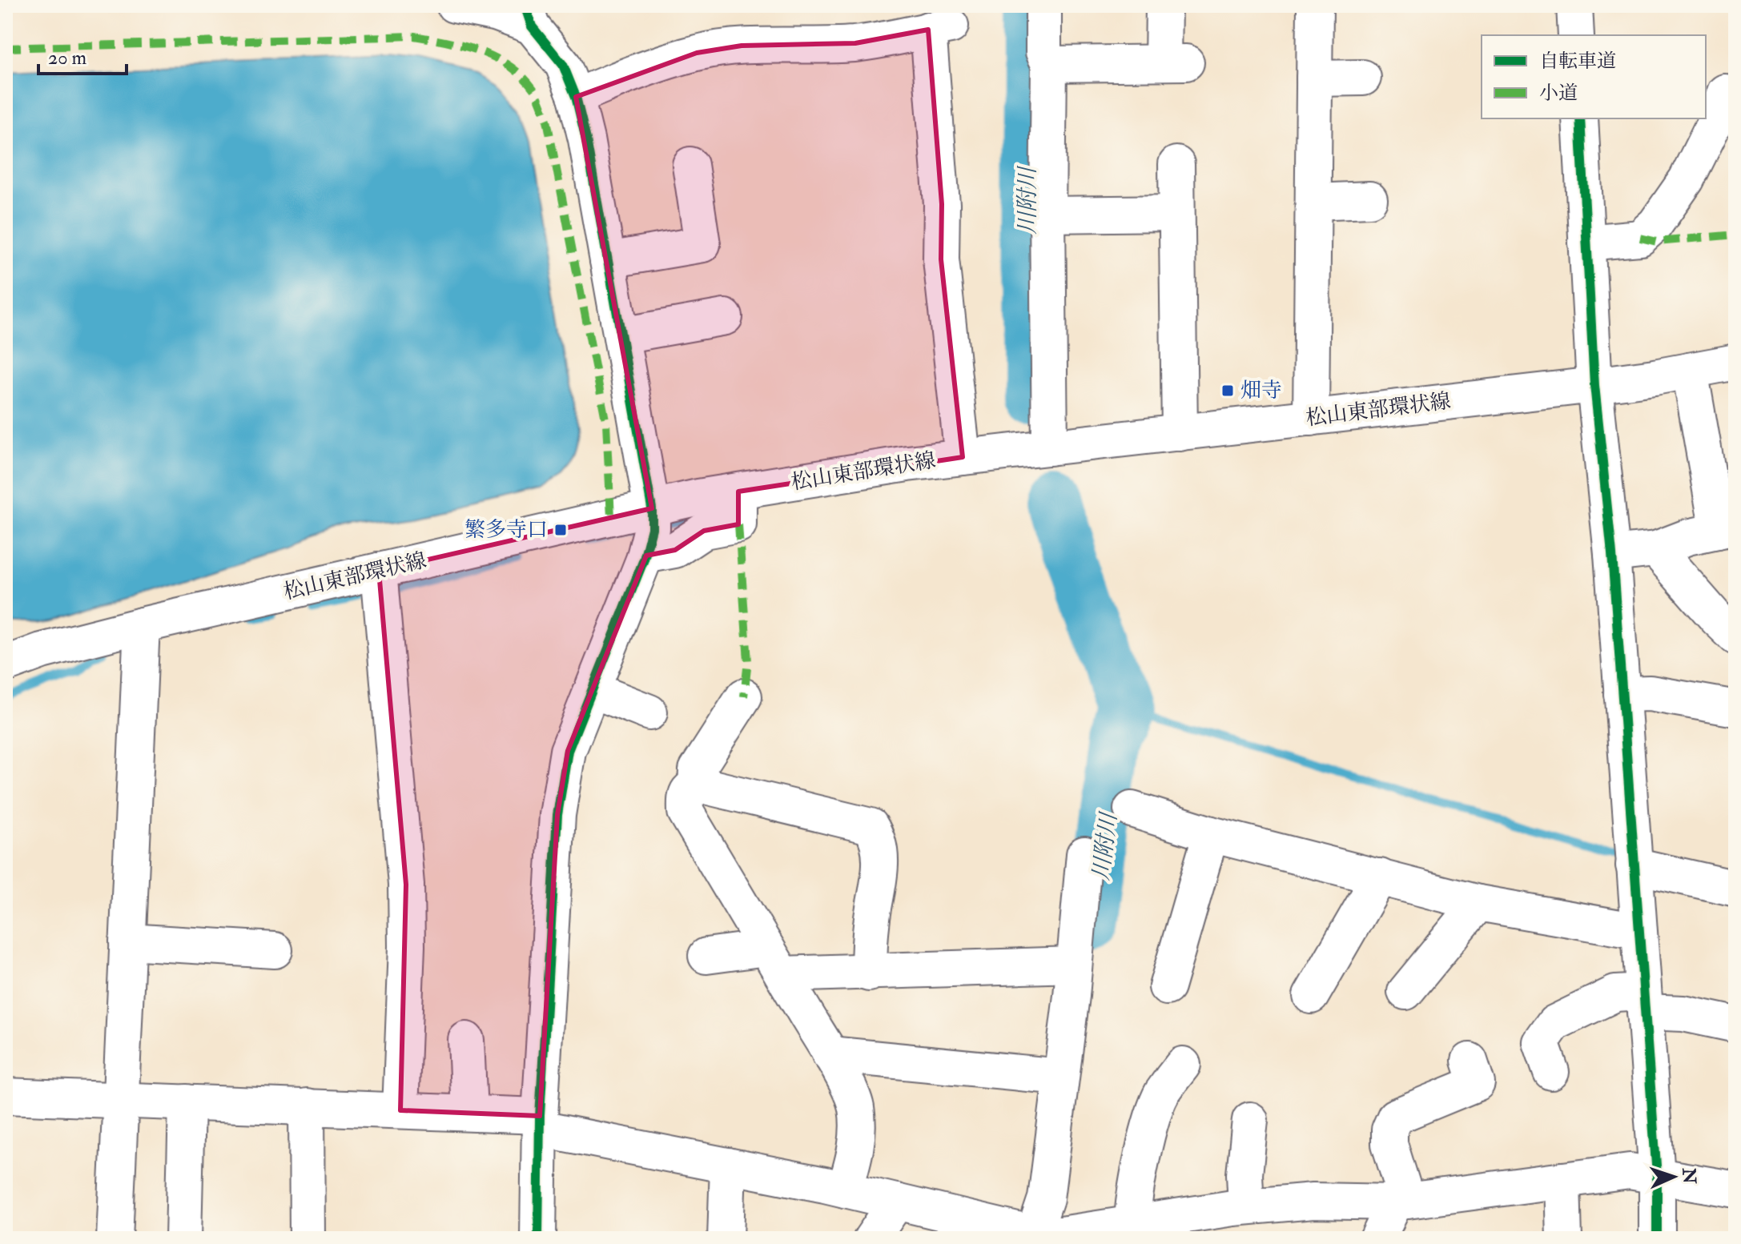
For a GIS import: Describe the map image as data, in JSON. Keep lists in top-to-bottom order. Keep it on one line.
{"streets":{"street":["松山東部環状線"]},"water":["川附川"],"places":{"transit":["畑寺","繁多寺口"]},"legend":["自転車道","小道"],"scale_bar":"20 m","north":"right"}
